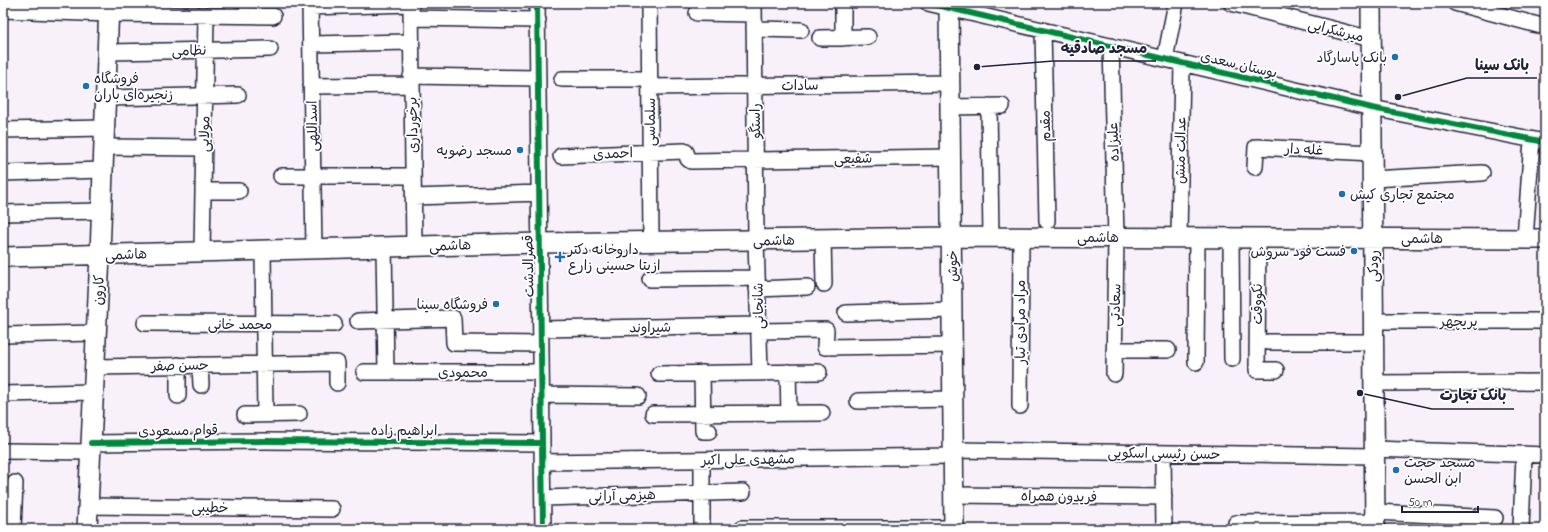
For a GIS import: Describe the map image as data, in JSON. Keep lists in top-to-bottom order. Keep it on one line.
{"streets":{"main road":["هاشمی","خوش","رودکی","کارون"],"street":["میرشکرایی","نظامی","بوستان سعدی","سادات","راستگو","سلماسی","برخورداری","اسداللهی","مقدم","مولایی","علیزاده","غله دار","عدالت منش","احمدی","شفیعی","قصرالدشت","نکووقت","سعادتی","شانجانی","پریچهر","مراد مرادی تبار","محمد خانی","شیراوند","حسن صفر","محمودی","قوام مسعودی","ابراهیم زاده","حسن رئیسی اسکویی","مشهدی علی اکبر","هیزمی آرانی","فریدون همراه","خطیبی"]},"crossings":[["میرشکرایی","رودکی"],["نظامی","مولایی"],["نظامی","کارون"],["بوستان سعدی","مقدم"],["بوستان سعدی","علیزاده"],["بوستان سعدی","عدالت منش"],["بوستان سعدی","خوش"],["بوستان سعدی","رودکی"],["سادات","راستگو"],["سادات","سلماسی"],["سادات","خوش"],["راستگو","احمدی"],["راستگو","شفیعی"],["راستگو","هاشمی"],["راستگو","شانجانی"],["سلماسی","احمدی"],["سلماسی","هاشمی"],["برخورداری","هاشمی"],["اسداللهی","هاشمی"],["مولایی","هاشمی"],["علیزاده","هاشمی"],["علیزاده","سعادتی"],["غله دار","رودکی"],["عدالت منش","هاشمی"],["احمدی","شفیعی"],["شفیعی","خوش"],["هاشمی","قصرالدشت"],["هاشمی","خوش"],["هاشمی","رودکی"],["هاشمی","کارون"],["هاشمی","نکووقت"],["هاشمی","سعادتی"],["هاشمی","شانجانی"],["هاشمی","مراد مرادی تبار"],["قصرالدشت","شیراوند"],["قصرالدشت","محمودی"],["قصرالدشت","ابراهیم زاده"],["قصرالدشت","مشهدی علی اکبر"],["قصرالدشت","هیزمی آرانی"],["خوش","شیراوند"],["خوش","حسن رئیسی اسکویی"],["خوش","مشهدی علی اکبر"],["خوش","فریدون همراه"],["رودکی","پریچهر"],["رودکی","حسن رئیسی اسکویی"],["کارون","حسن صفر"],["کارون","قوام مسعودی"],["کارون","خطیبی"],["شانجانی","شیراوند"],["قوام مسعودی","ابراهیم زاده"],["حسن رئیسی اسکویی","مشهدی علی اکبر"]],"places":{"other":["بانک پاسارگاد","مسجد صادقیه","فروشگاه زنجیره‌ای باران","بانک سینا","مسجد رضویه","مجتمع تجاری کیش","فست فود سروش","فروشگاه سینا","بانک تجارت","مسجد حجت ابن الحسن"],"health":["داروخانه دکتر ازیتا حسینی زارع"]},"scale_bar":"50 m"}
